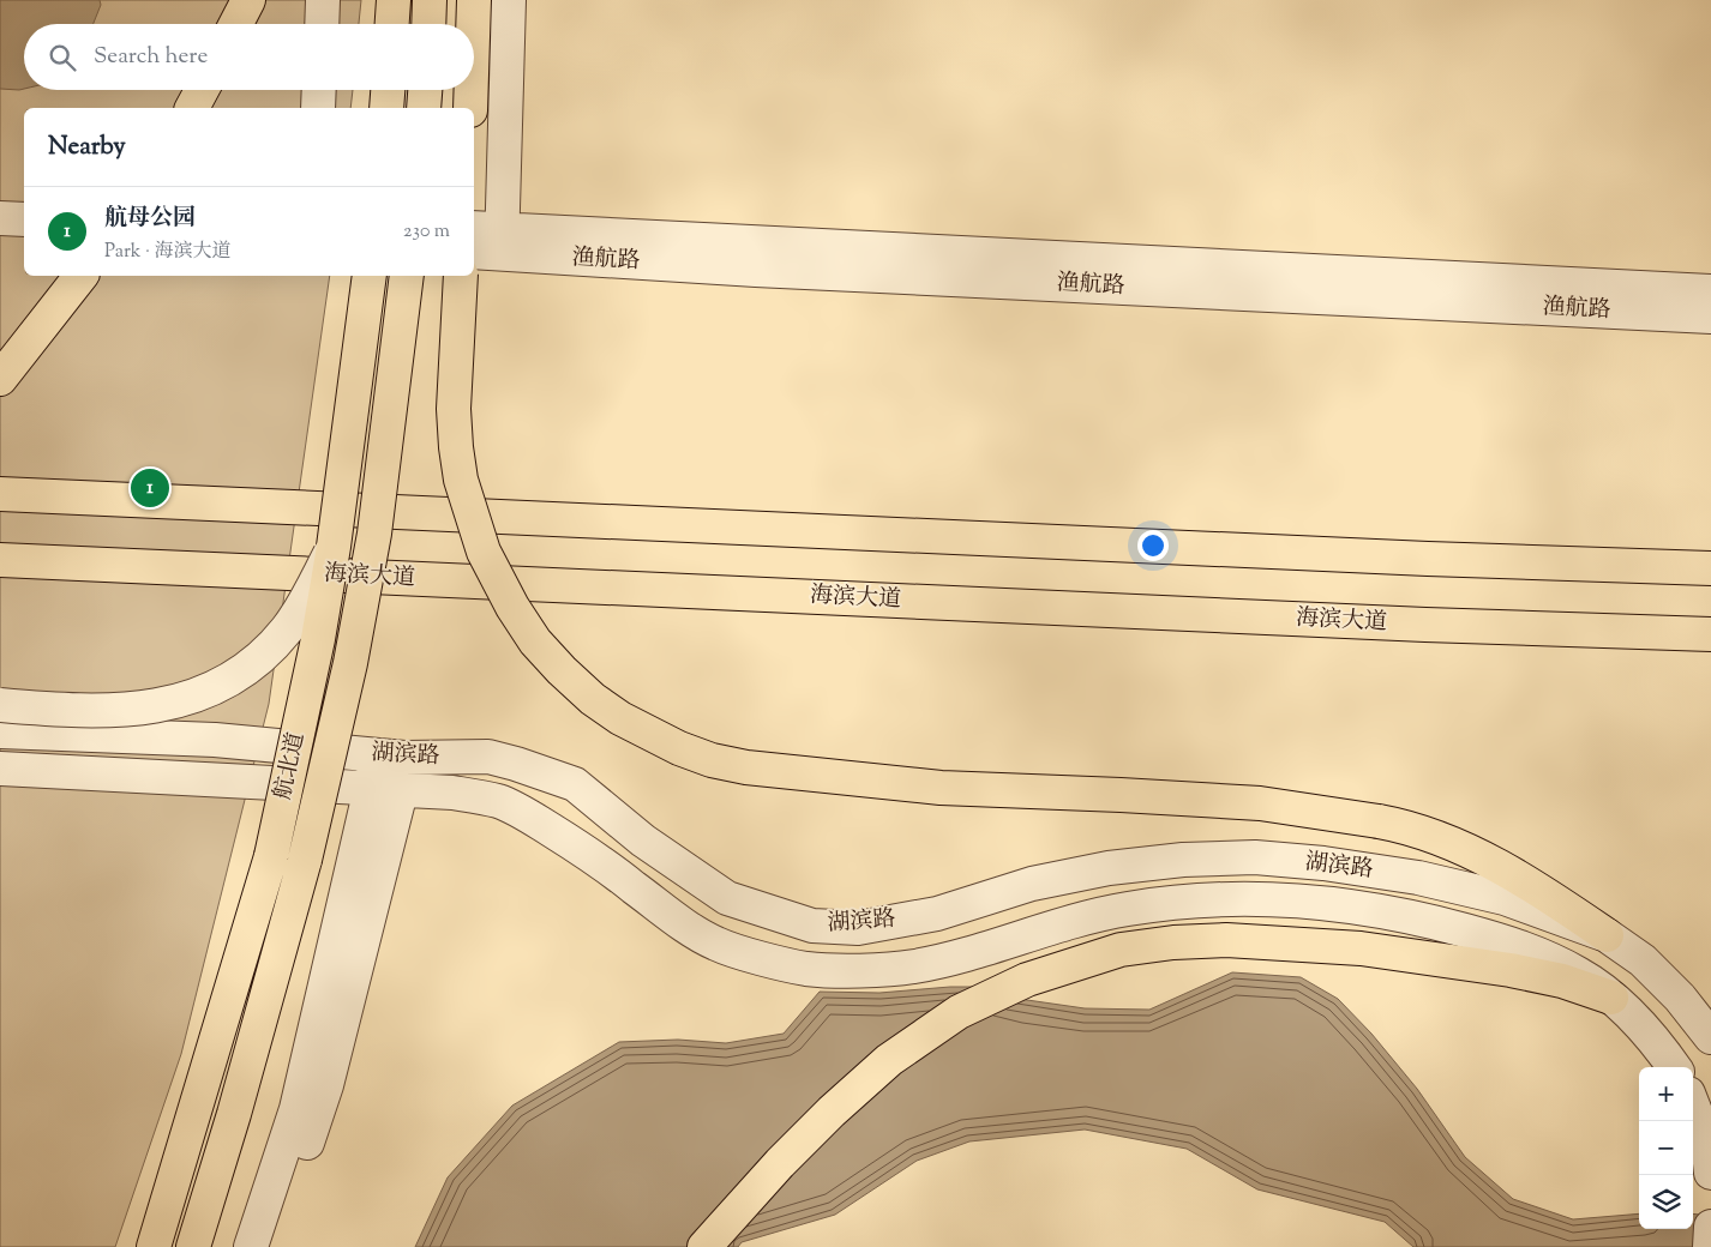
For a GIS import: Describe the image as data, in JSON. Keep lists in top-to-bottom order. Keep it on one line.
{"streets":{"main road":["海滨大道","航北道"],"street":["渔航路","湖滨路"]},"page":{"search":"Search here","heading":"Nearby","list":[{"mark":"1","name":"航母公园","note":"Park · 海滨大道","value":"230 m"}],"pins":"1","map_buttons":["+","−"]}}
